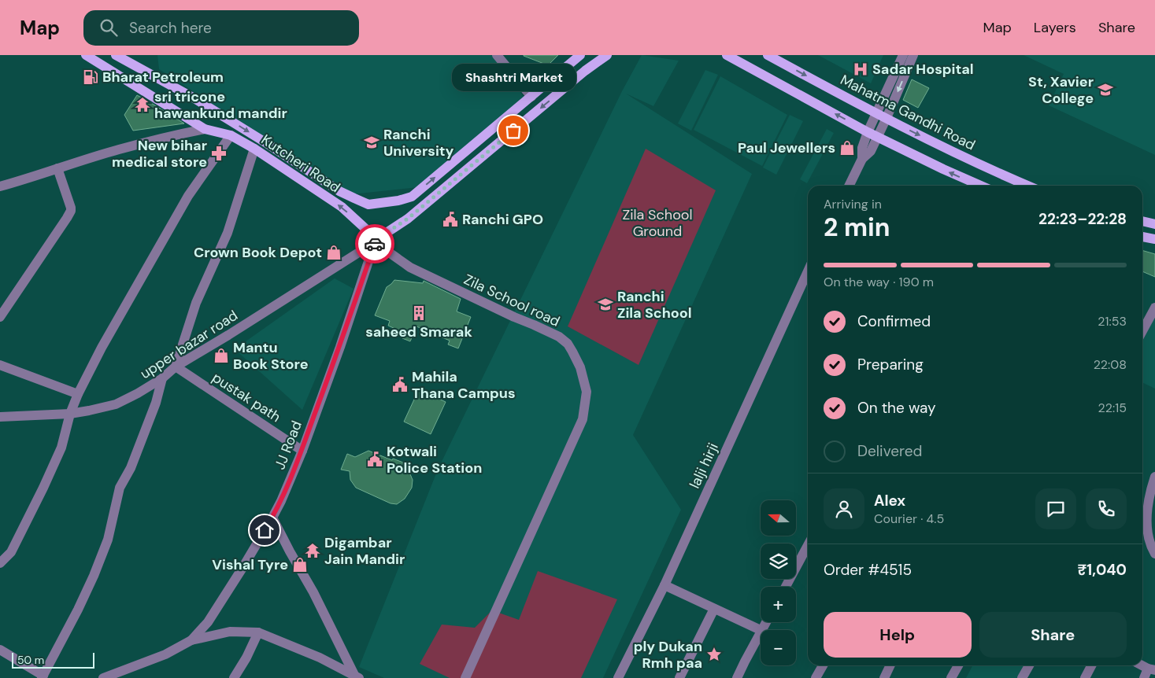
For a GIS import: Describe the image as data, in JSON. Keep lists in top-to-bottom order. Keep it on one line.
{"streets":{"main road":["Mahatma Gandhi Road","Kutcheri Road"],"street":["Zila School road","upper bazar road","pustak path","JJ Road","lalji hirji"]},"crossings":[["Kutcheri Road","Zila School road"],["Kutcheri Road","upper bazar road"],["Kutcheri Road","JJ Road"],["Zila School road","upper bazar road"],["Zila School road","JJ Road"],["upper bazar road","pustak path"],["upper bazar road","JJ Road"],["pustak path","JJ Road"]],"one_way":["Kutcheri Road"],"parks":["Zila School Ground"],"places":{"hospital":["Sadar Hospital"],"fuel station":["Bharat Petroleum"],"school or university":["St, Xavier College","Ranchi University","Ranchi Zila School"],"temple":["sri tricone hawankund mandir","Digambar Jain Mandir"],"other":["Shashtri Market"],"shop":["Paul Jewellers","Crown Book Depot","Mantu Book Store","Vishal Tyre"],"pharmacy":["New bihar medical store"],"public building":["Ranchi GPO","Mahila Thana Campus","Kotwali Police Station"],"building":["saheed Smarak"],"place":["ply Dukan Rmh paa"]},"scale_bar":"50 m","north":"left","page":{"header":"Map","search":"Search here","nav":["Map","Layers","Share"],"bubble":"Shashtri Market","heading":["2 min","Arriving in","22:23–22:28"],"panel":["Alex","Courier · 4.5","Order #4515","₹1,040"],"bar":"On the way · 190 m","list":[["Confirmed","21:53"],["Preparing","22:08"],["On the way","22:15"],"Delivered"],"map_buttons":["+","−"],"buttons":["Help","Share"],"scale":"50 m"}}
